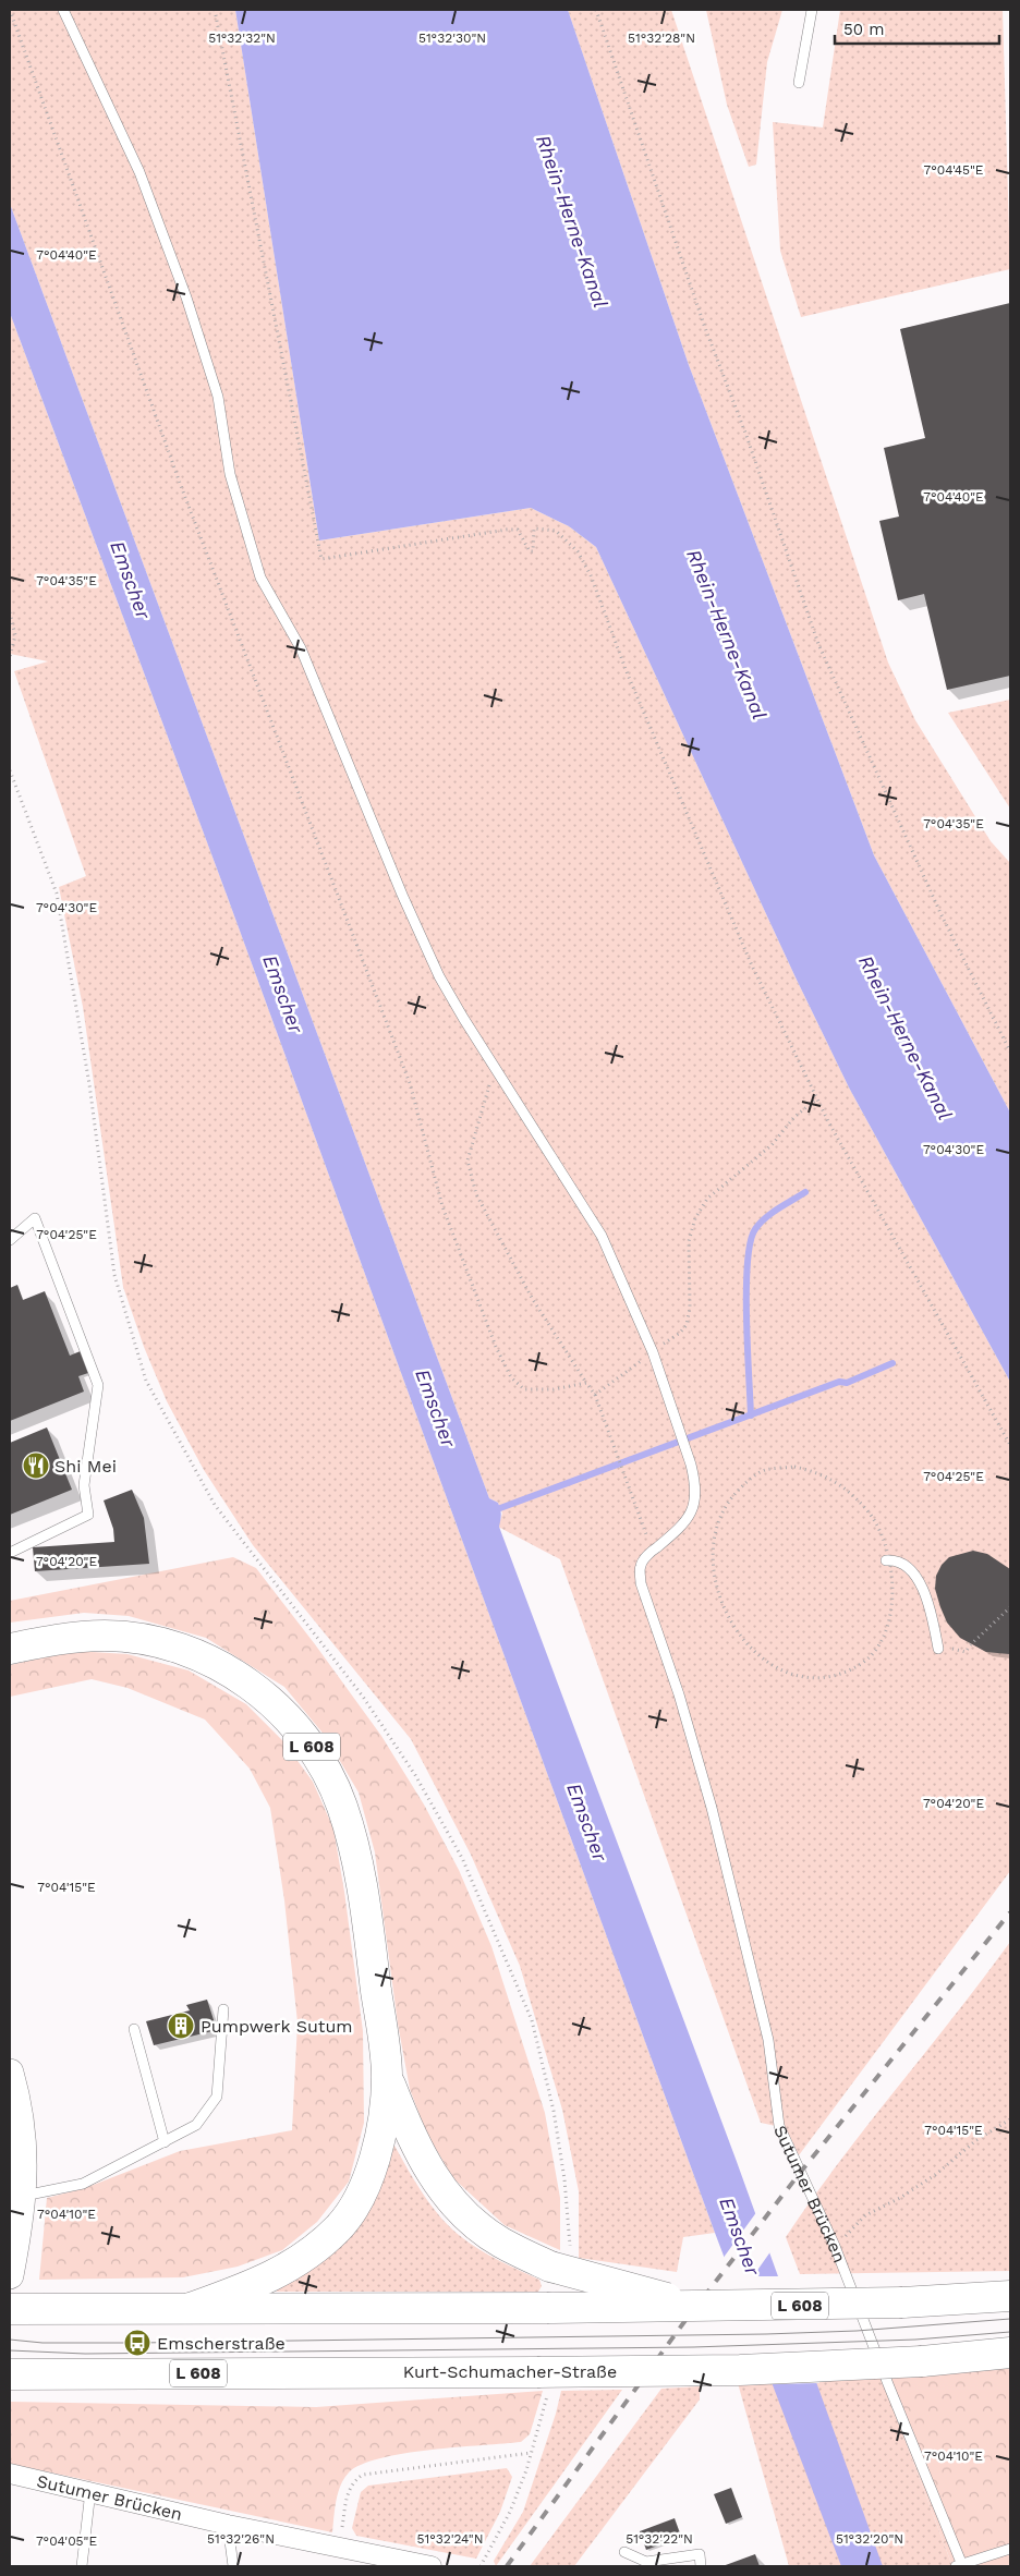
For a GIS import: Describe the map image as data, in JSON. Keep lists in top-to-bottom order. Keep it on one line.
{"streets":{"main road":["L 608","Kurt-Schumacher-Straße"],"street":["Sutumer Brücken"]},"water":["Rhein-Herne-Kanal","Emscher"],"places":{"restaurant":["Shi Mei"],"building":["Pumpwerk Sutum"],"bus stop":["Emscherstraße"]},"scale_bar":"50 m","coordinates":["51°32'32\"N","51°32'30\"N","51°32'28\"N","7°04'45\"E","7°04'40\"E","7°04'35\"E","7°04'30\"E","7°04'25\"E","7°04'20\"E","7°04'15\"E","7°04'10\"E","51°32'26\"N","51°32'24\"N","51°32'22\"N","51°32'20\"N","7°04'05\"E"]}
